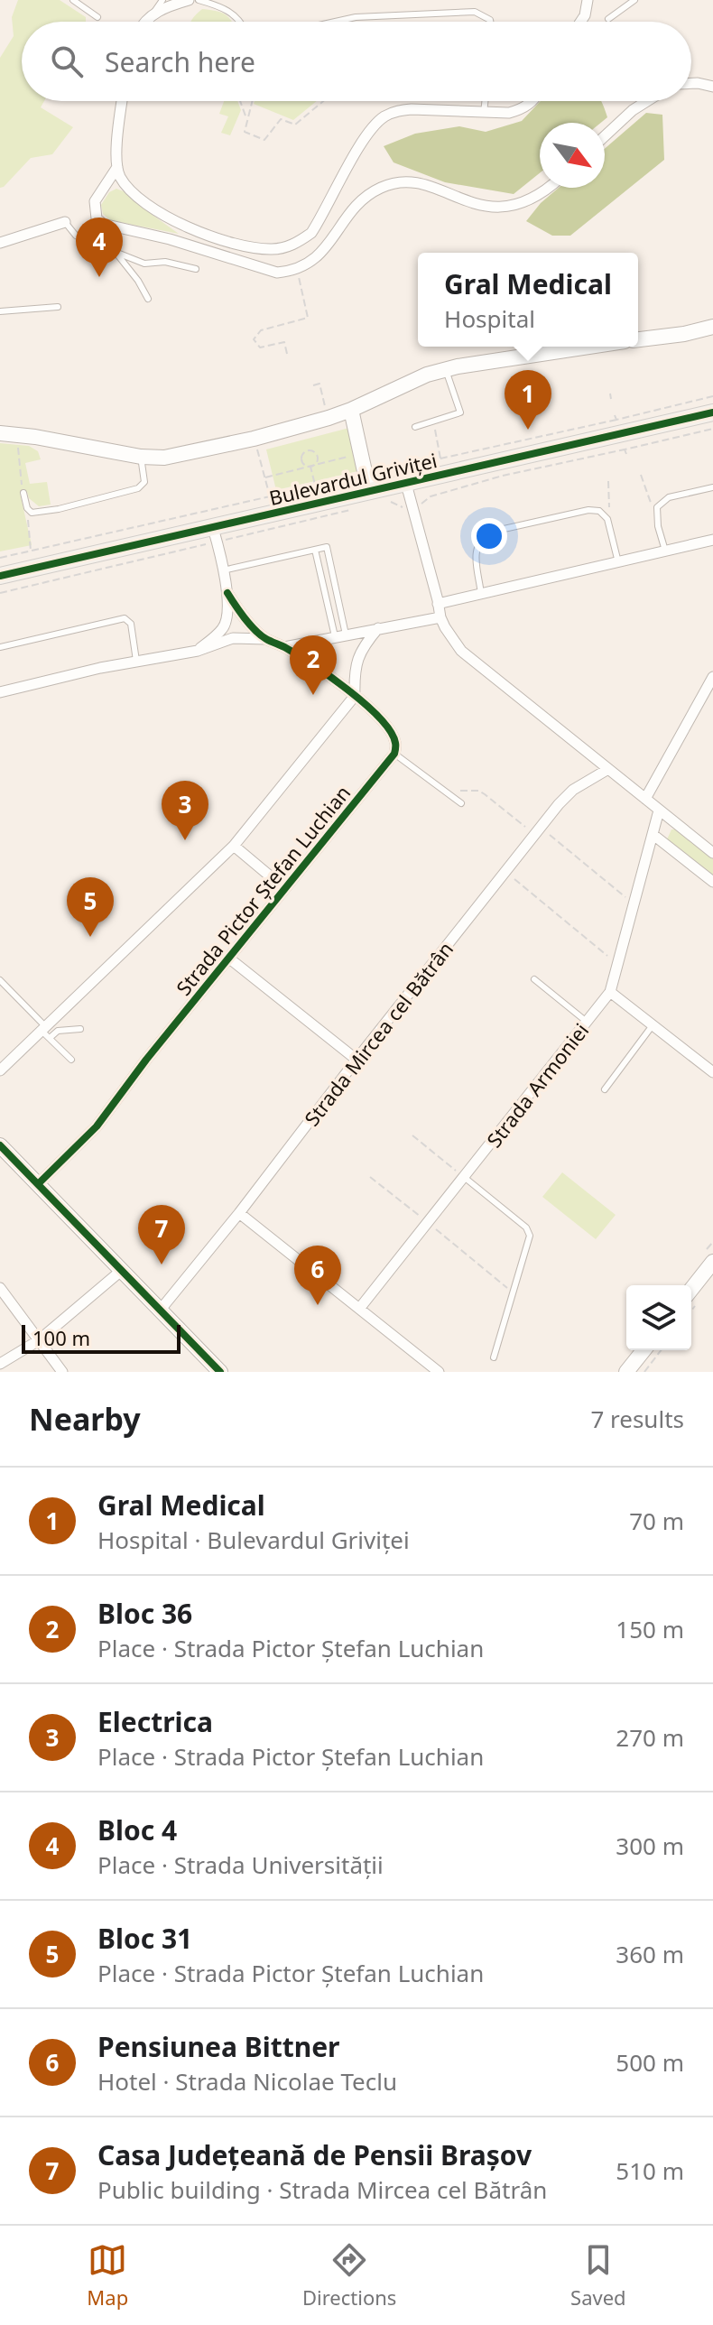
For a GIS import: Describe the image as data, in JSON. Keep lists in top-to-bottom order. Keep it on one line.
{"streets":{"main road":["Bulevardul Griviței"],"street":["Strada Pictor Ștefan Luchian","Strada Mircea cel Bătrân","Strada Armoniei"]},"scale_bar":"100 m","north":"bottom right","page":{"search":"Search here","pins":["4","1","2","3","5","7","6"],"popup":["Gral Medical","Hospital"],"scale":"100 m","heading":["Nearby","7 results"],"list":[{"mark":"1","name":"Gral Medical","note":"Hospital · Bulevardul Griviței","value":"70 m"},{"mark":"2","name":"Bloc 36","note":"Place · Strada Pictor Ștefan Luchian","value":"150 m"},{"mark":"3","name":"Electrica","note":"Place · Strada Pictor Ștefan Luchian","value":"270 m"},{"mark":"4","name":"Bloc 4","note":"Place · Strada Universității","value":"300 m"},{"mark":"5","name":"Bloc 31","note":"Place · Strada Pictor Ștefan Luchian","value":"360 m"},{"mark":"6","name":"Pensiunea Bittner","note":"Hotel · Strada Nicolae Teclu","value":"500 m"},{"mark":"7","name":"Casa Județeană de Pensii Brașov","note":"Public building · Strada Mircea cel Bătrân","value":"510 m"}],"nav":["Map","Directions","Saved"]}}
